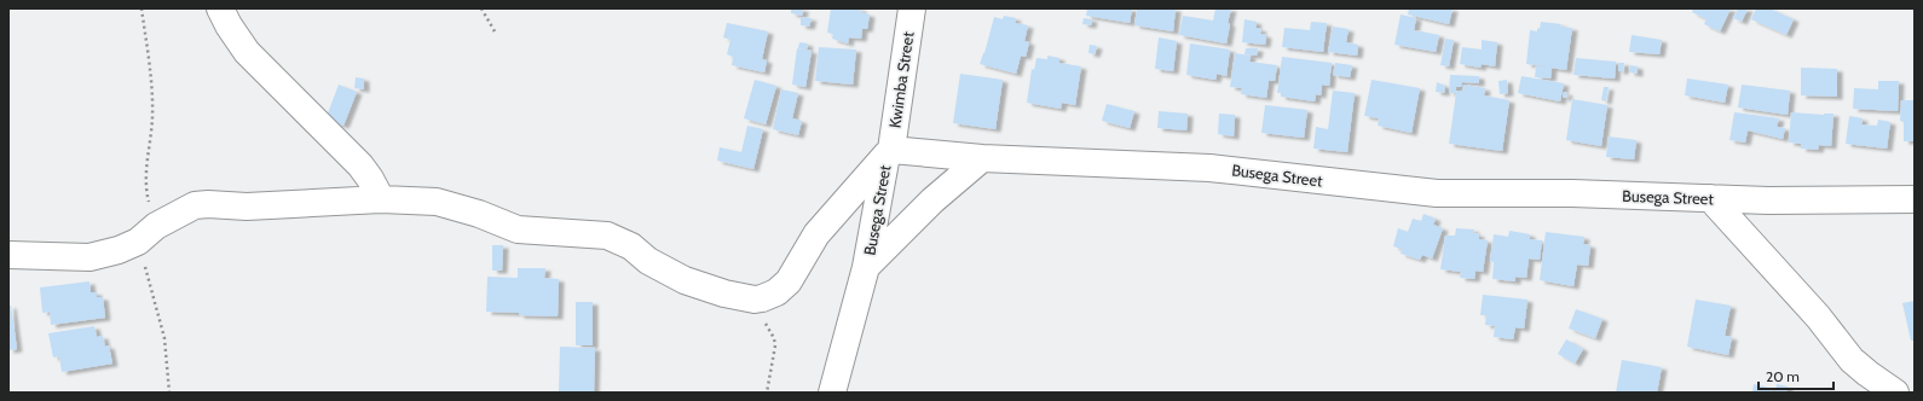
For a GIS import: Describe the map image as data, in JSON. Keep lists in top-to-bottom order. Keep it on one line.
{"streets":{"street":["Kwimba Street","Busega Street"]},"crossings":[["Kwimba Street","Busega Street"]],"scale_bar":"20 m"}
